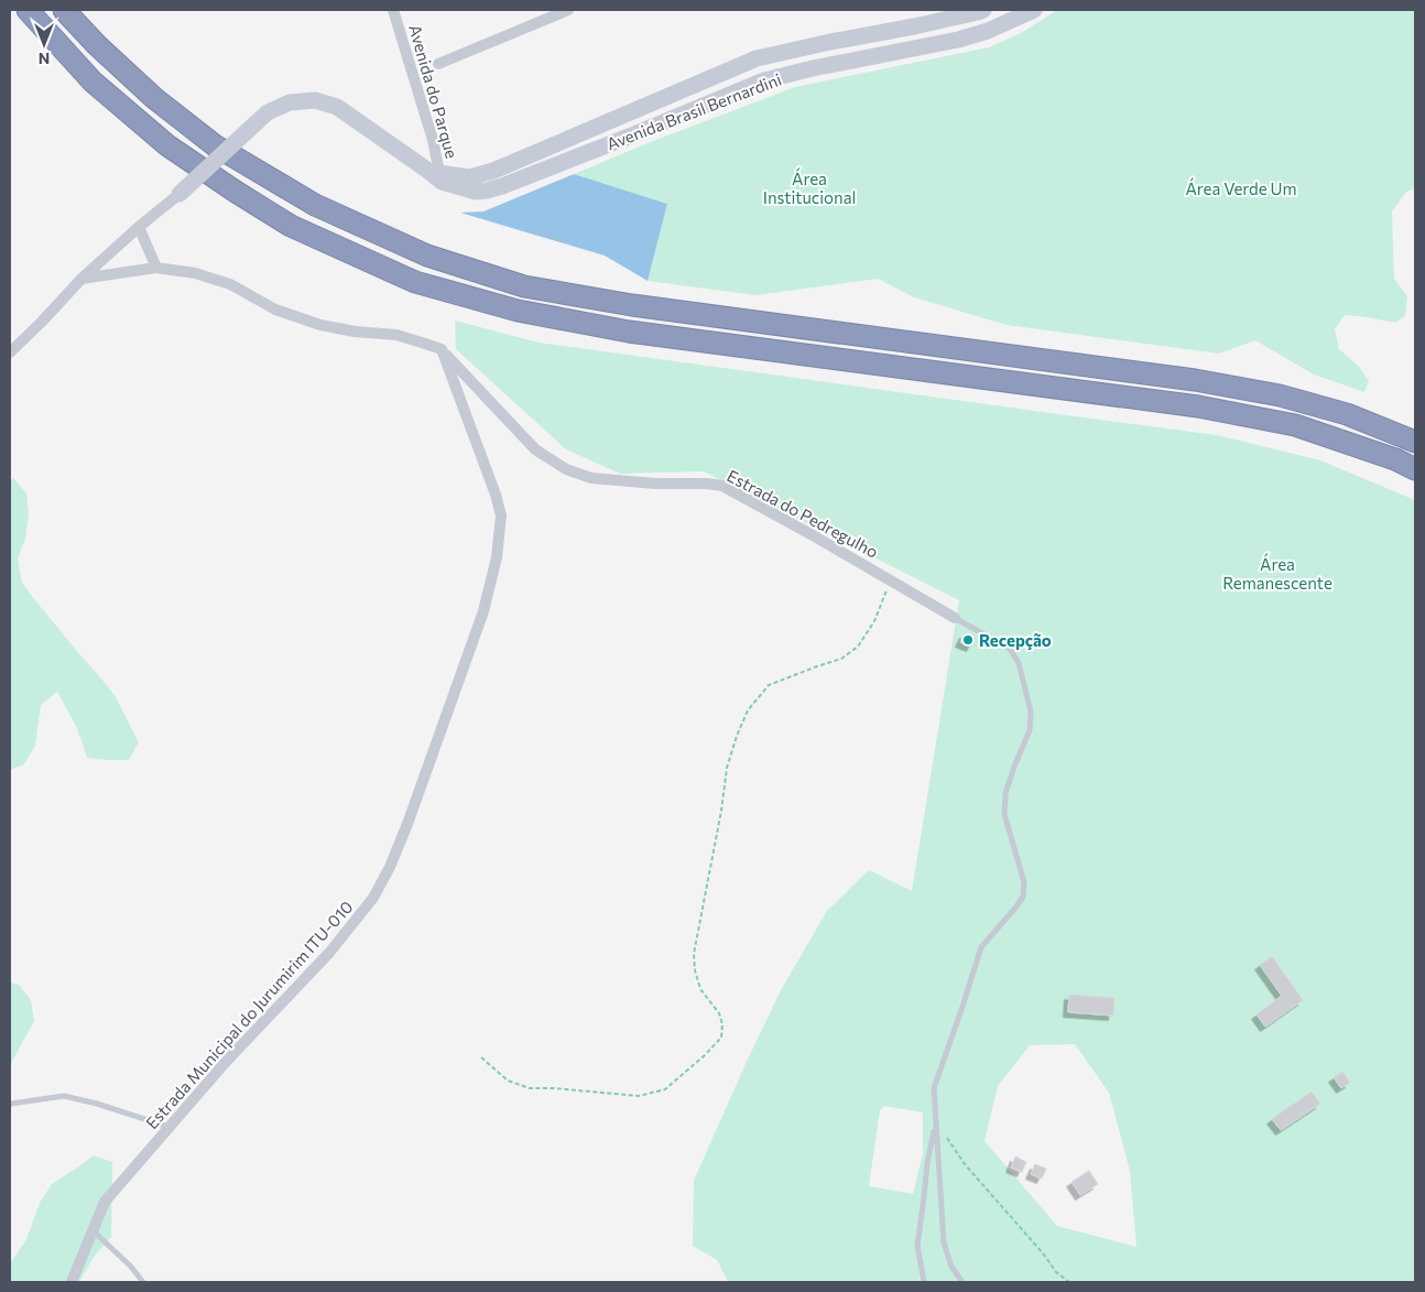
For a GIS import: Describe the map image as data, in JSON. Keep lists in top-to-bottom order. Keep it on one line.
{"streets":{"street":["Avenida do Parque","Avenida Brasil Bernardini","Estrada do Pedregulho","Estrada Municipal do Jurumirim ITU-010"]},"crossings":[["Avenida do Parque","Avenida Brasil Bernardini"],["Estrada do Pedregulho","Estrada Municipal do Jurumirim ITU-010"]],"parks":["Área Institucional","Área Verde Um","Área Remanescente"],"places":["Recepção"],"north":"bottom"}
